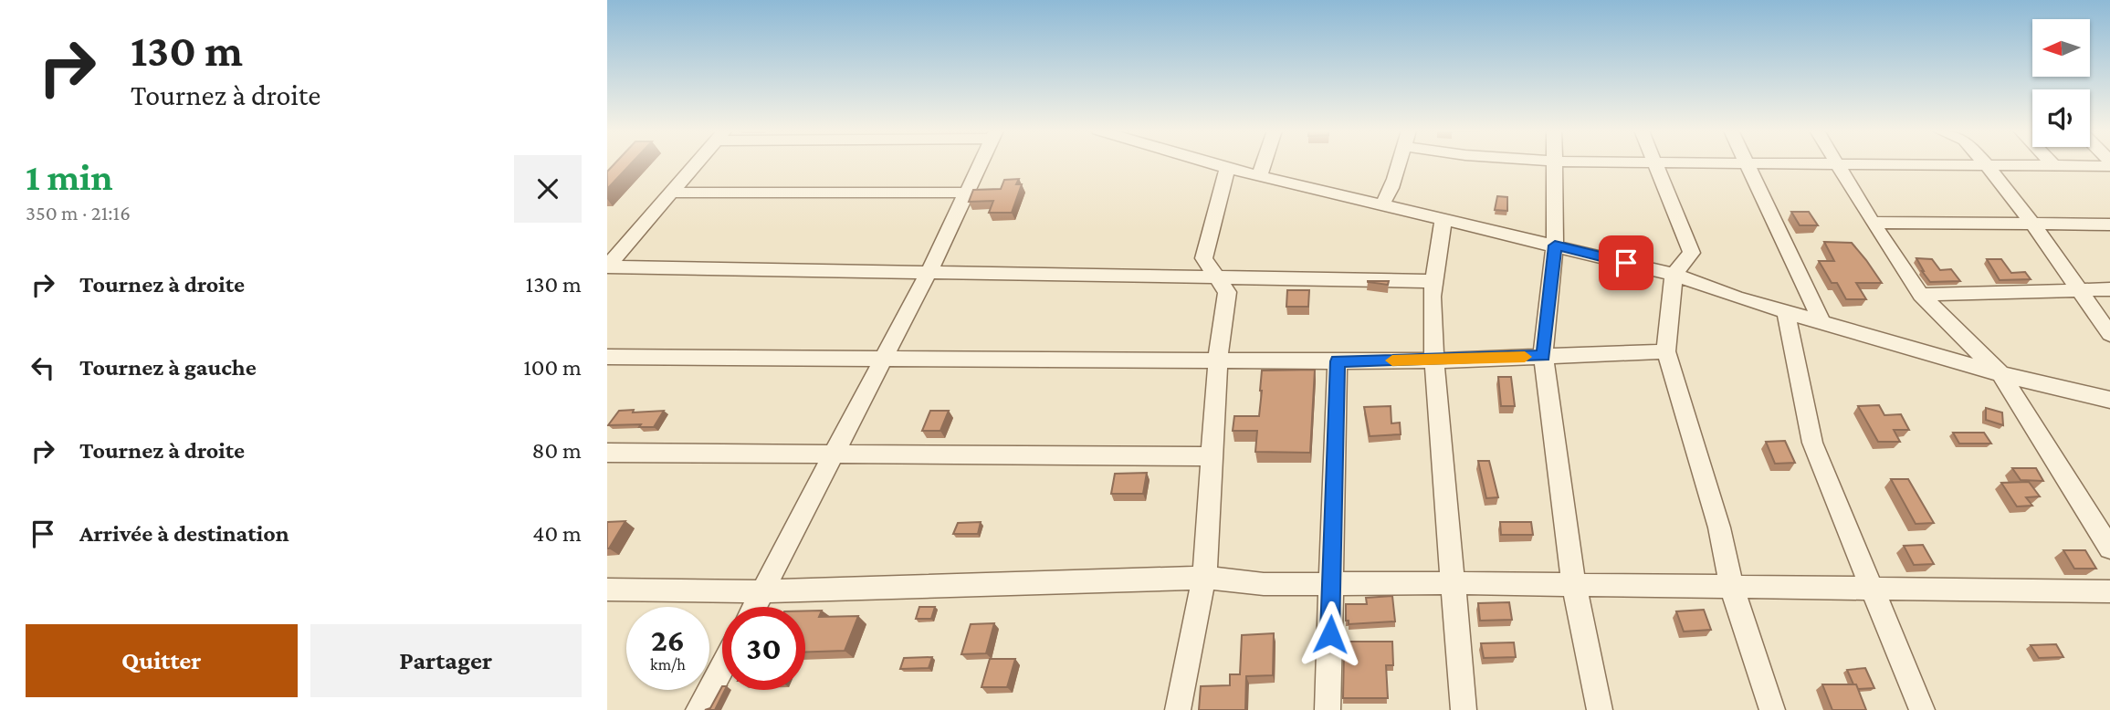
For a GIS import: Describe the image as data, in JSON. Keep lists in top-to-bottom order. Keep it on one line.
{"north":"left","page":{"turn":["130 m","Tournez à droite"],"heading":["1 min","350 m · 21:16"],"list":[{"name":"Tournez à droite","value":"130 m"},{"name":"Tournez à gauche","value":"100 m"},{"name":"Tournez à droite","value":"80 m"},{"name":"Arrivée à destination","value":"40 m"}],"speed":"26 km/h","limit":"30","buttons":["Quitter","Partager"]}}
